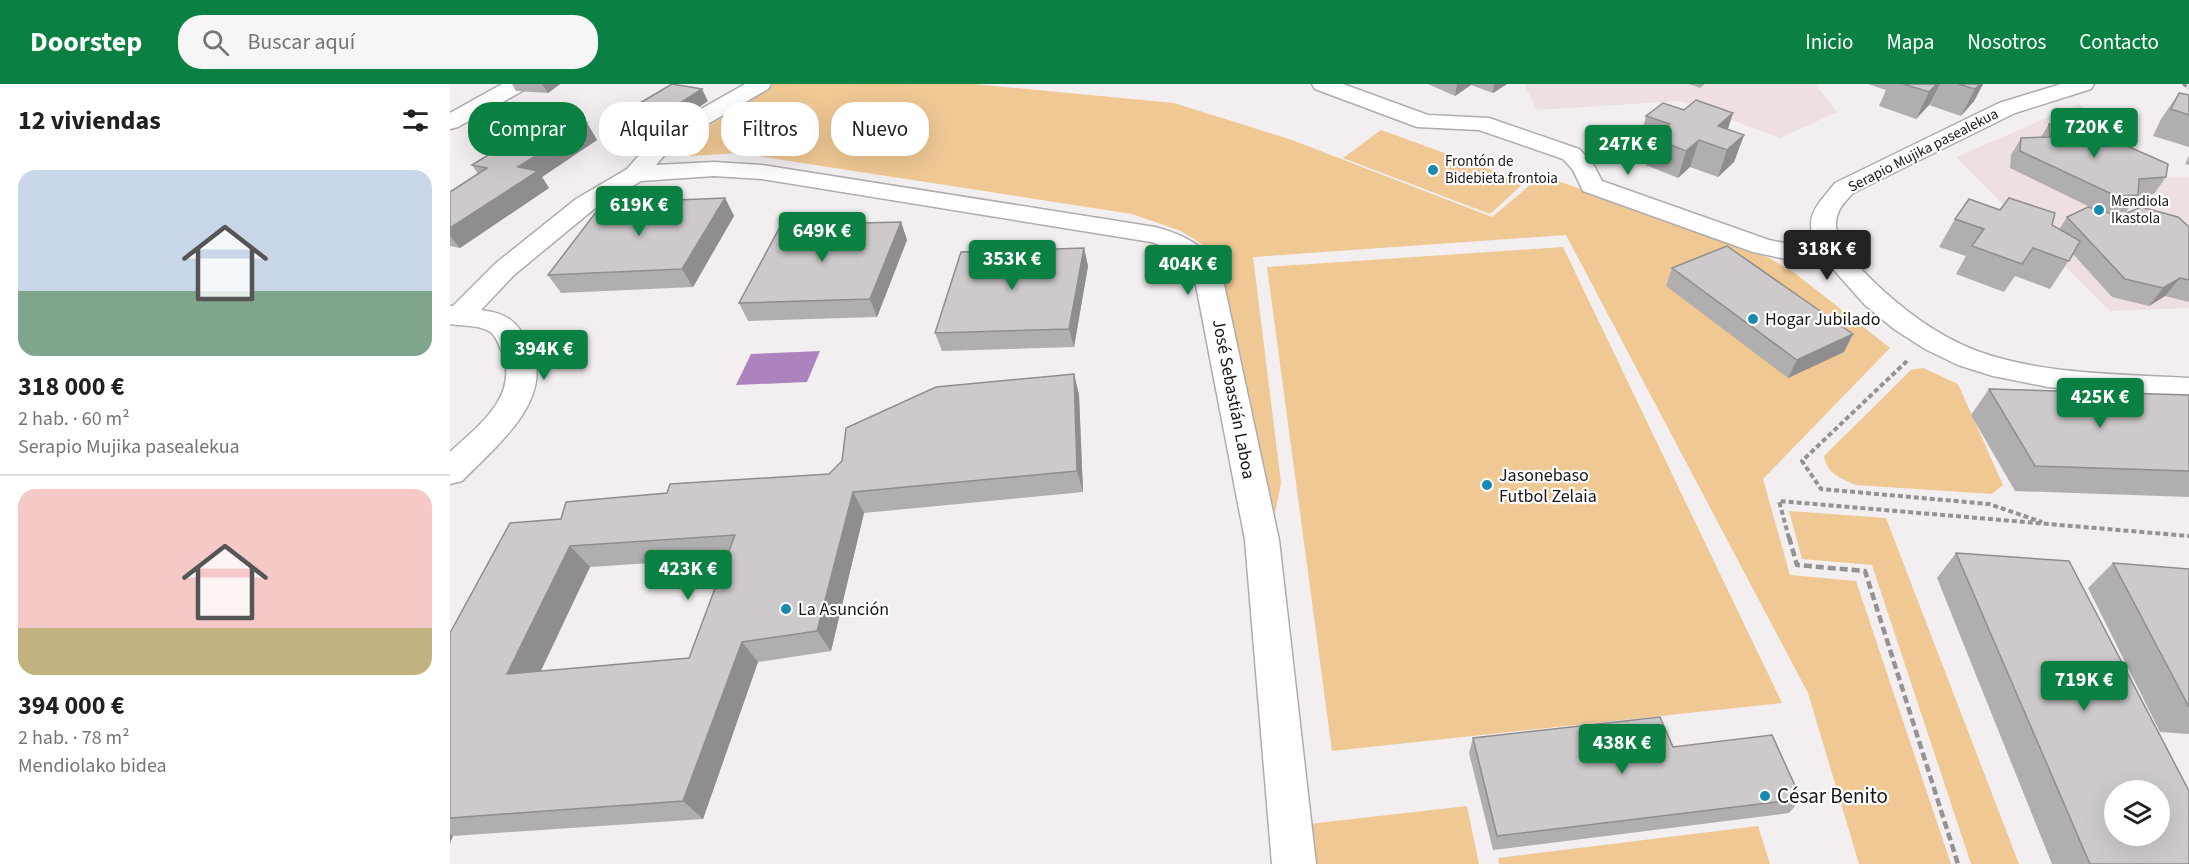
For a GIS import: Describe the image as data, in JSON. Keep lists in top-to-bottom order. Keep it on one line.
{"streets":{"street":["Serapio Mujika pasealekua","José Sebastián Laboa"]},"places":["Frontón de Bidebieta frontoia","Mendiola Ikastola","Hogar Jubilado","Jasonebaso Futbol Zelaia","La Asunción","César Benito"],"page":{"header":"Doorstep","search":"Buscar aquí","nav":["Inicio","Mapa","Nosotros","Contacto"],"heading":"12 viviendas","chip":["Comprar","Alquilar","Filtros","Nuevo"],"price":["720K €","247K €","619K €","649K €","318K €","353K €","404K €","394K €","425K €","423K €","719K €","438K €"],"list":[{"name":"318 000 €","note":"2 hab. · 60 m² · Serapio Mujika pasealekua"},{"name":"394 000 €","note":"2 hab. · 78 m² · Mendiolako bidea"}]}}
